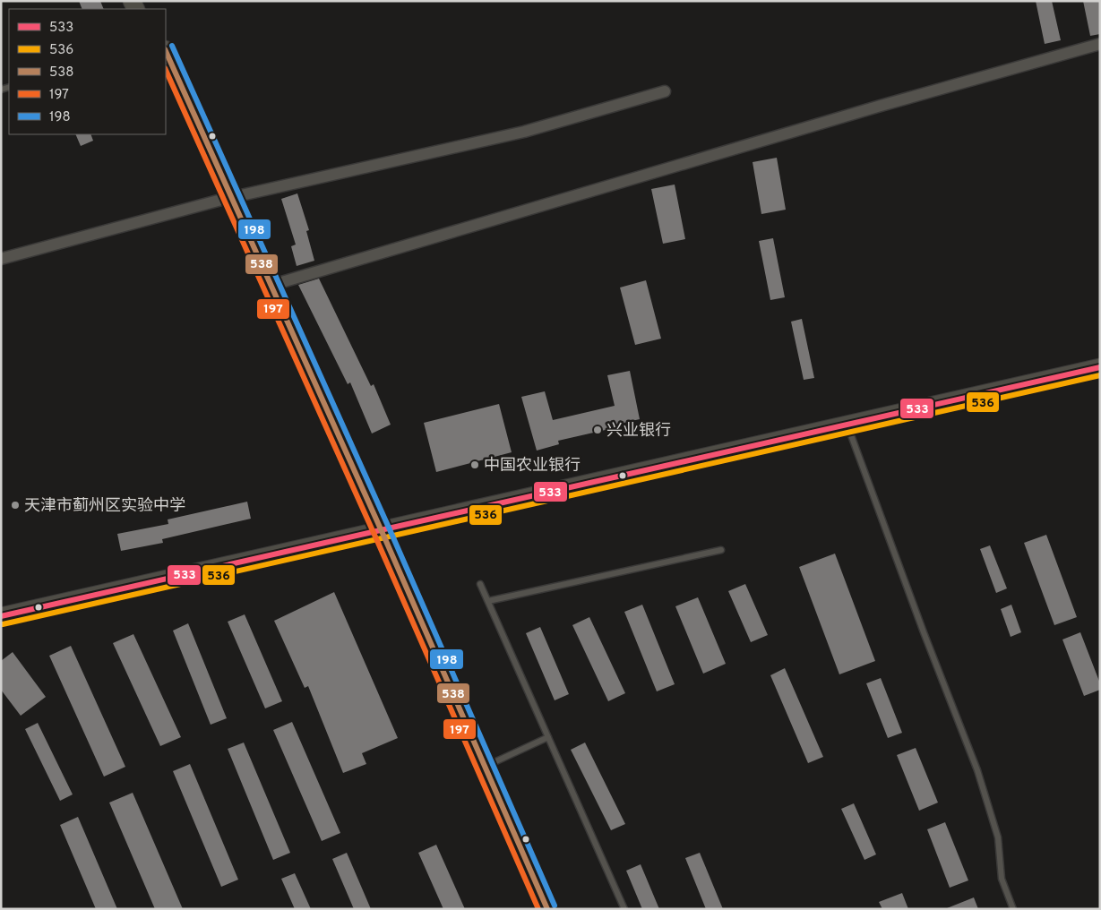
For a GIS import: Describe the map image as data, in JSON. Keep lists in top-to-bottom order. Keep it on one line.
{"places":["兴业银行","中国农业银行","天津市蓟州区实验中学"],"lines":["transit line 198","transit line 538","transit line 197","transit line 533","transit line 536"],"legend":["533","536","538","197","198"]}
